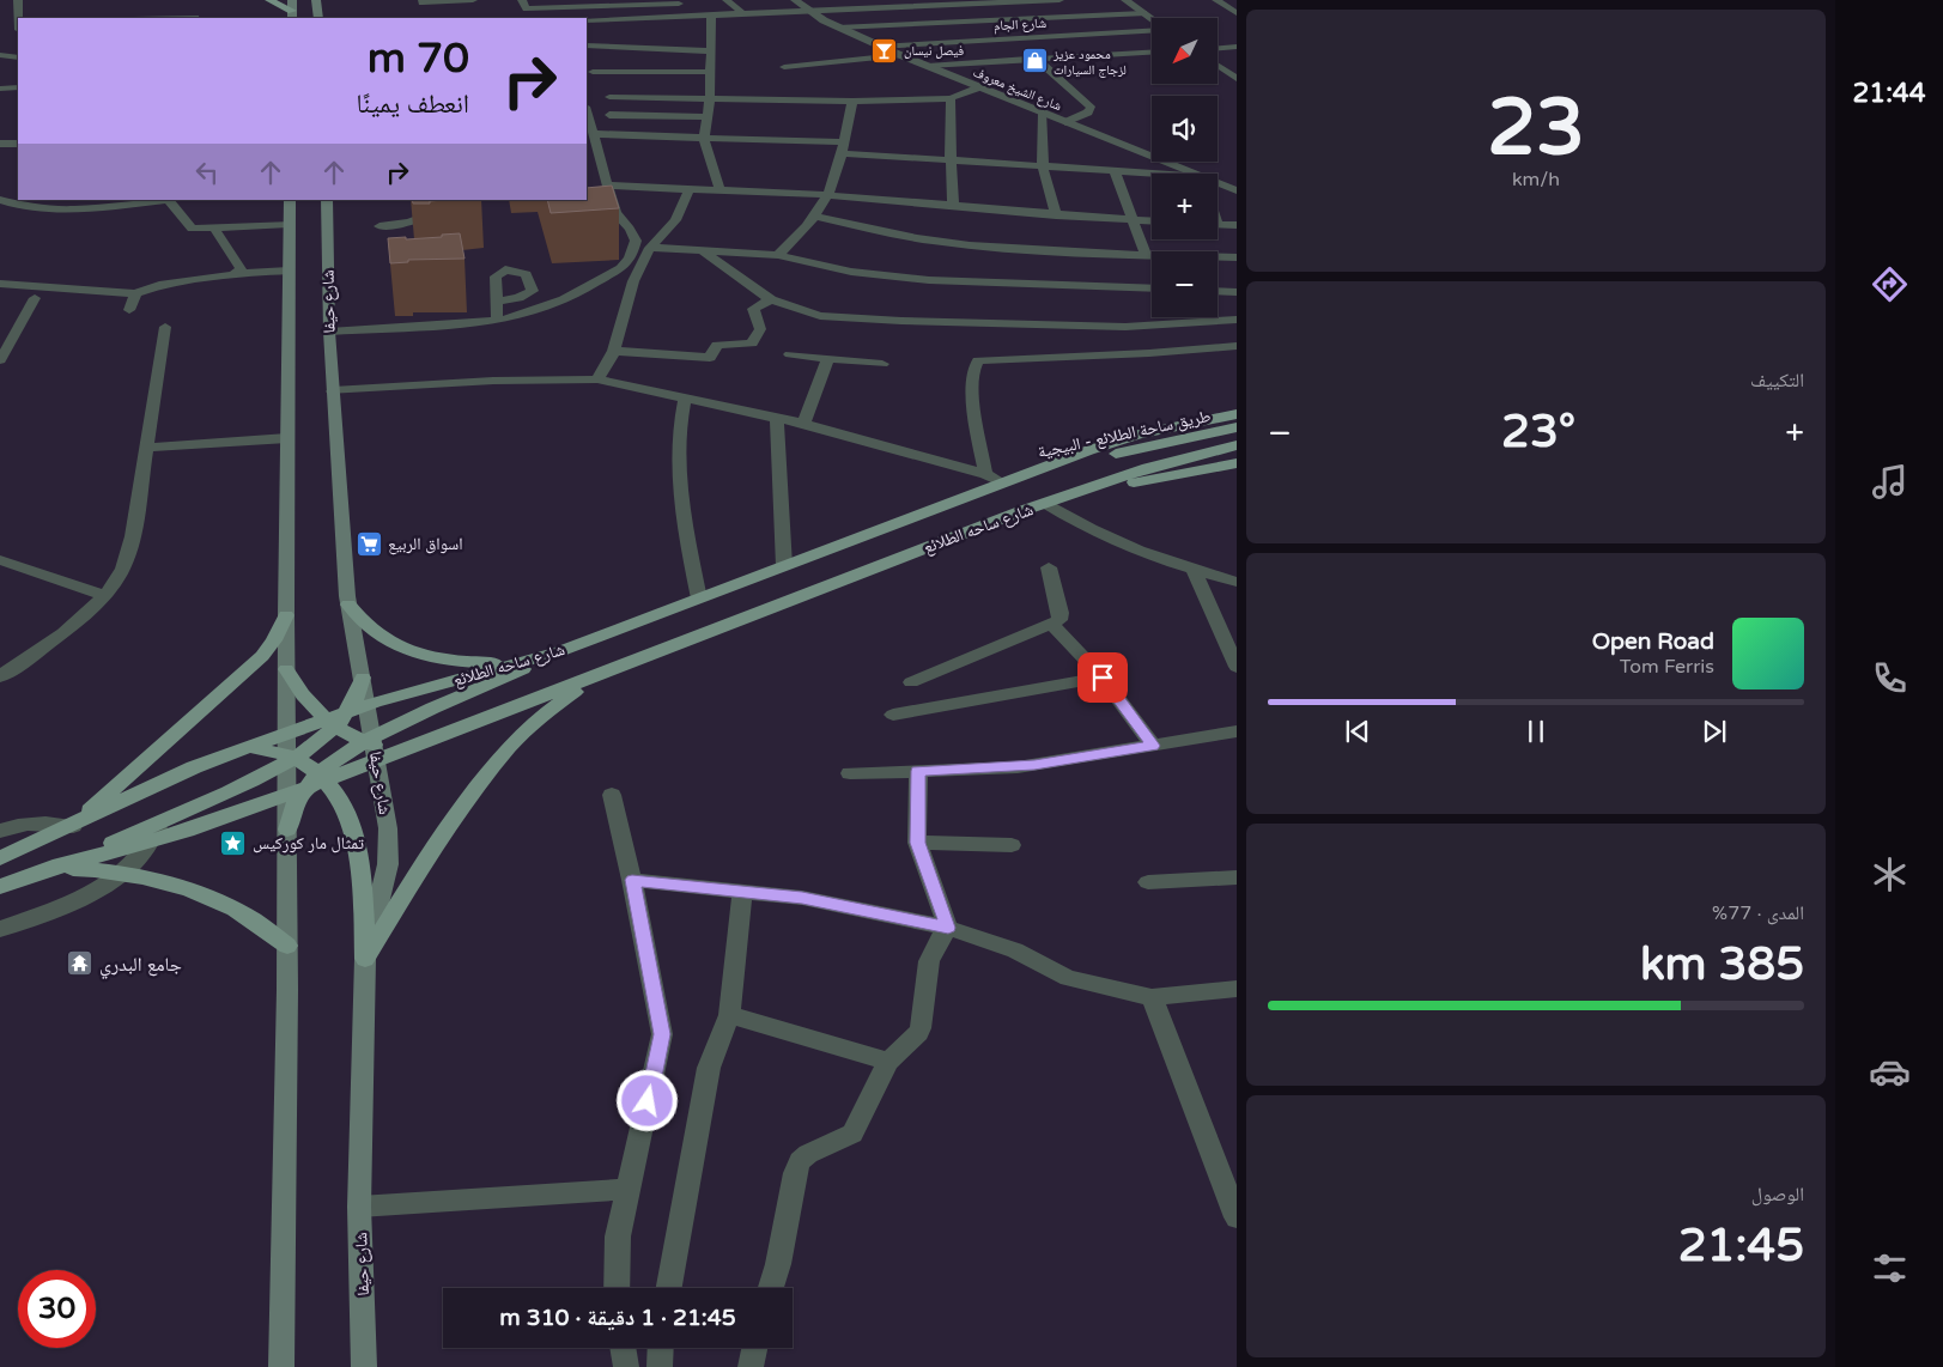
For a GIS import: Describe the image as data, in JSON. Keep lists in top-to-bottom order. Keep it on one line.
{"streets":{"main road":["شارع حيفا","طريق ساحة الطلائع - البيجية","شارع ساحه الطلائع"],"street":["شارع الجام","شارع الشيخ معروف"]},"crossings":[["شارع الجام","شارع الشيخ معروف"],["شارع حيفا","شارع ساحه الطلائع"],["طريق ساحة الطلائع - البيجية","شارع ساحه الطلائع"]],"places":{"bar":["فيصل نيسان"],"shop":["محمود عزيز لزجاج السيارات"],"supermarket":["اسواق الربيع"],"place":["تمثال مار كوركيس"],"temple":["جامع البدري"]},"north":"bottom left","page":{"tabs":"21:44","tile":[["23","km/h"],"التكييف",["المدى · 77%","385 km"],["الوصول","21:45"]],"map_buttons":["+","−"],"turn":["70 m","انعطف يمينًا"],"heat":["−","23°","+"],"song":["Open Road","Tom Ferris"],"limit":"30","trip":"21:45 · 1 دقيقة · 310 m"}}
